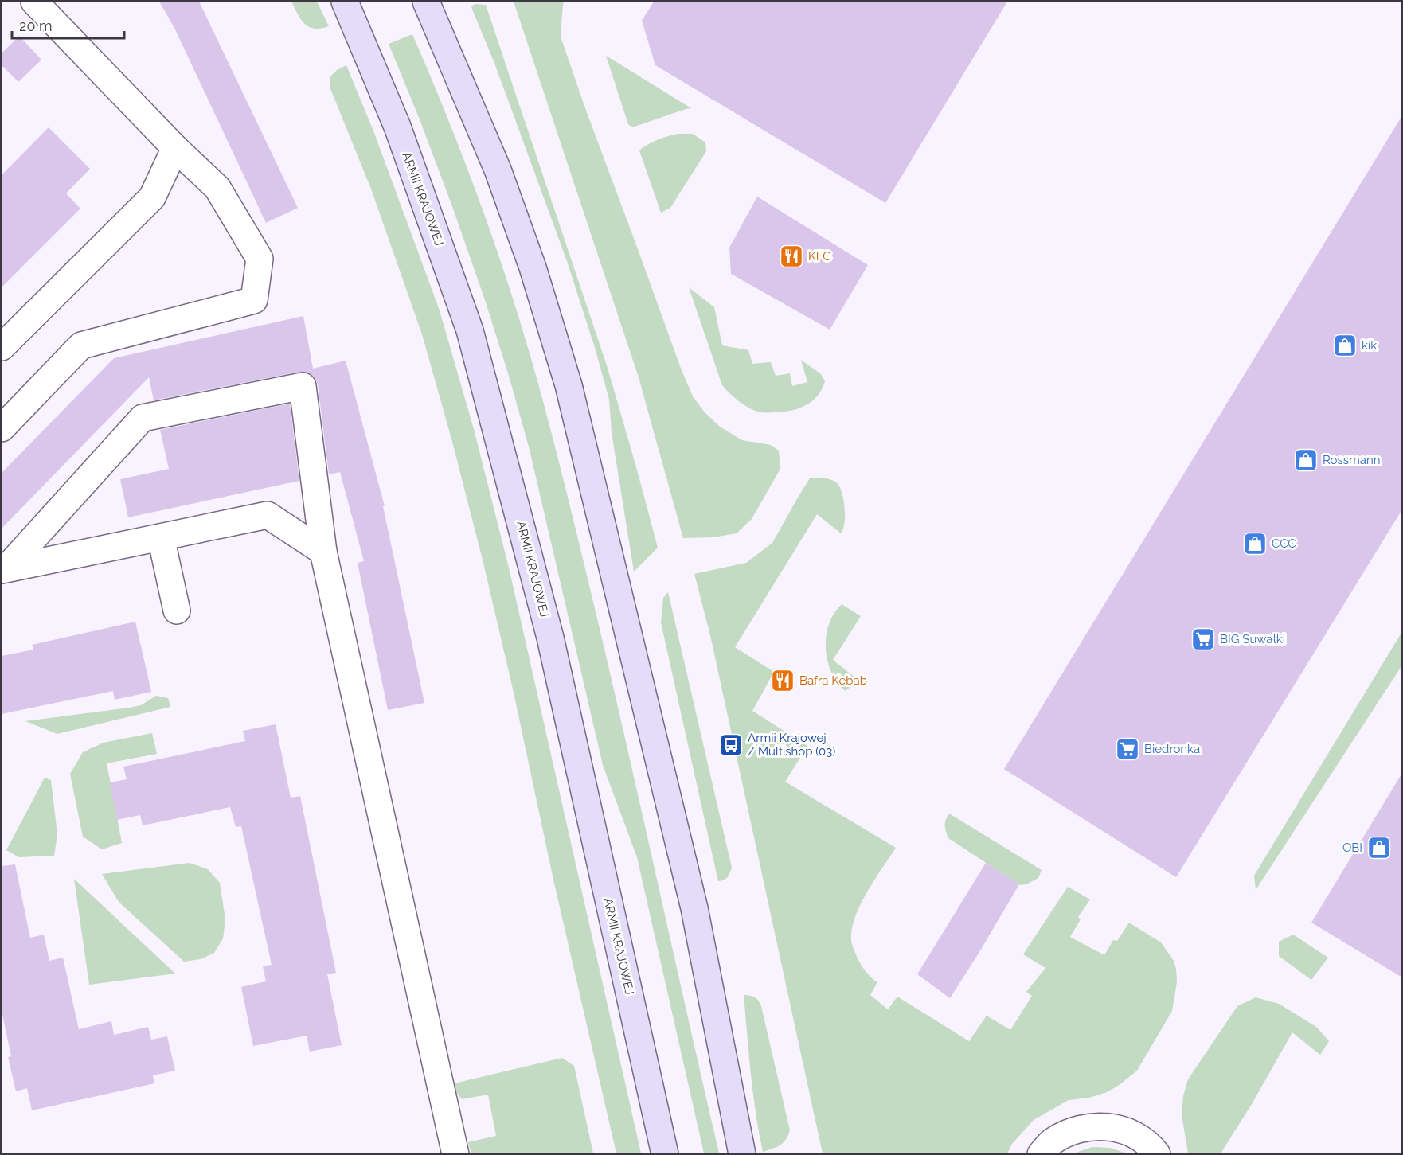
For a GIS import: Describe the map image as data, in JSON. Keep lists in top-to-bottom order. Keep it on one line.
{"streets":{"main road":["ARMII KRAJOWEJ"]},"places":{"restaurant":["KFC","Bafra Kebab"],"shop":["kik","Rossmann","CCC","OBI"],"supermarket":["BIG Suwałki","Biedronka"],"bus stop":["Armii Krajowej / Multishop (03)"]},"scale_bar":"20 m"}
